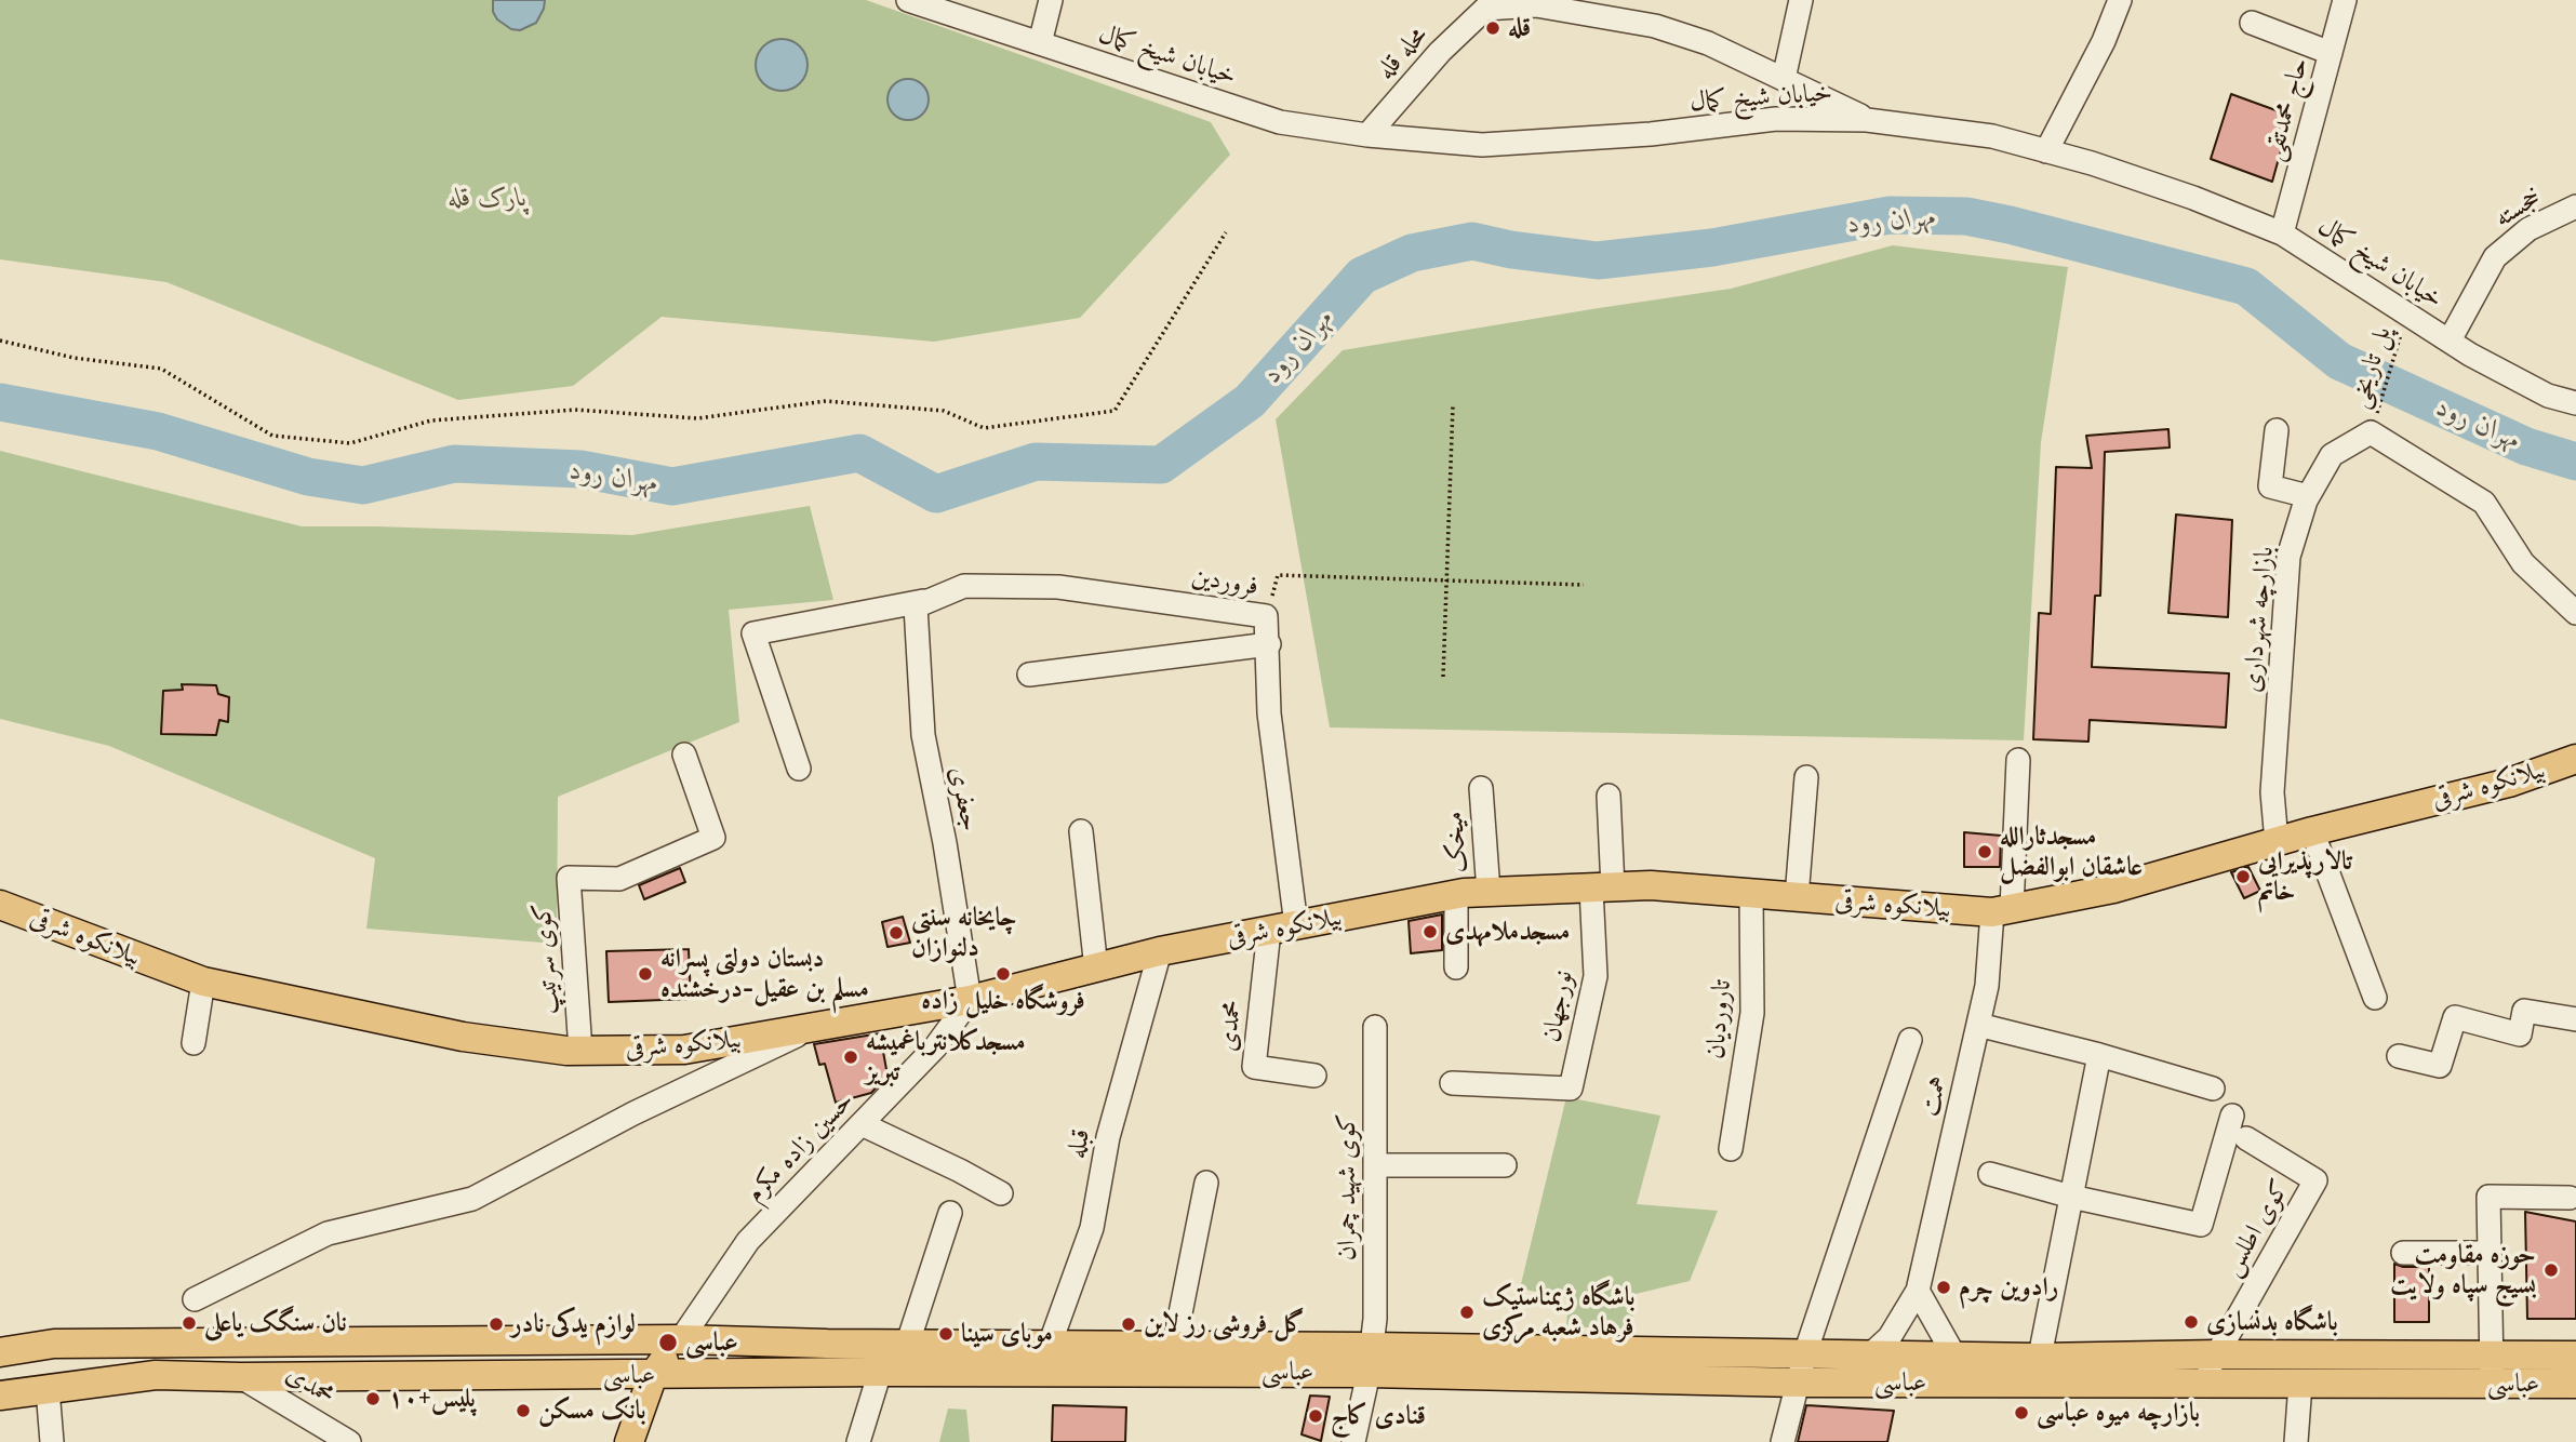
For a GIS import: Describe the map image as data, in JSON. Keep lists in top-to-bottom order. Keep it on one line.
{"streets":{"main road":["بیلانکوه شرقی","عباسى"],"street":["محله قله","خیابان شیخ کمال","حاج محمدتقی","خجسته","فروردین","بازارچه شهرداری","جعفری","میخک","کوی سرتیپ","نورجهان","تاروردیان","محمدی","همت","قبله","حسین زاده مکرم","کوی شهید چمران","کوی اطلس"],"path":["پل تاریخی"]},"crossings":[["محله قله","خیابان شیخ کمال"],["خیابان شیخ کمال","حاج محمدتقی"],["خیابان شیخ کمال","خجسته"],["خیابان شیخ کمال","پل تاریخی"],["پل تاریخی","بازارچه شهرداری"],["فروردین","بیلانکوه شرقی"],["فروردین","جعفری"],["فروردین","محمدی"],["بازارچه شهرداری","بیلانکوه شرقی"],["بیلانکوه شرقی","جعفری"],["بیلانکوه شرقی","میخک"],["بیلانکوه شرقی","کوی سرتیپ"],["بیلانکوه شرقی","نورجهان"],["بیلانکوه شرقی","تاروردیان"],["بیلانکوه شرقی","محمدی"],["بیلانکوه شرقی","همت"],["بیلانکوه شرقی","قبله"],["بیلانکوه شرقی","حسین زاده مکرم"],["جعفری","حسین زاده مکرم"],["محمدی","عباسى"],["همت","عباسى"],["قبله","عباسى"],["حسین زاده مکرم","عباسى"],["کوی شهید چمران","عباسى"],["کوی اطلس","عباسى"]],"water":["مهران رود"],"parks":["پارک قله"],"places":["قله","مسجدثارالله عاشقان ابوالفضل","تالارپذیرایی خاتم","مسجدملامهدی","چایخانه سنتی دلنوازان","دبستان دولتی پسرانه مسلم بن عقیل-درخشنده","فروشگاه خلیل زاده","مسجدکلانترباغمیشه تبریز","حوزه مقاومت بسیج سپاه ولایت","رادوین چرم","باشگاه ژیمناستیک فرهاد شعبه مرکزی","باشگاه بدنسازی","نان سنگک یاعلی","لوازم یدکی نادر","گل فروشی رز لاین","موبای سینا","عباسی","پلیس+۱۰","بانک مسکن","بازارچه میوه عباسی","قنادی کاج"]}
